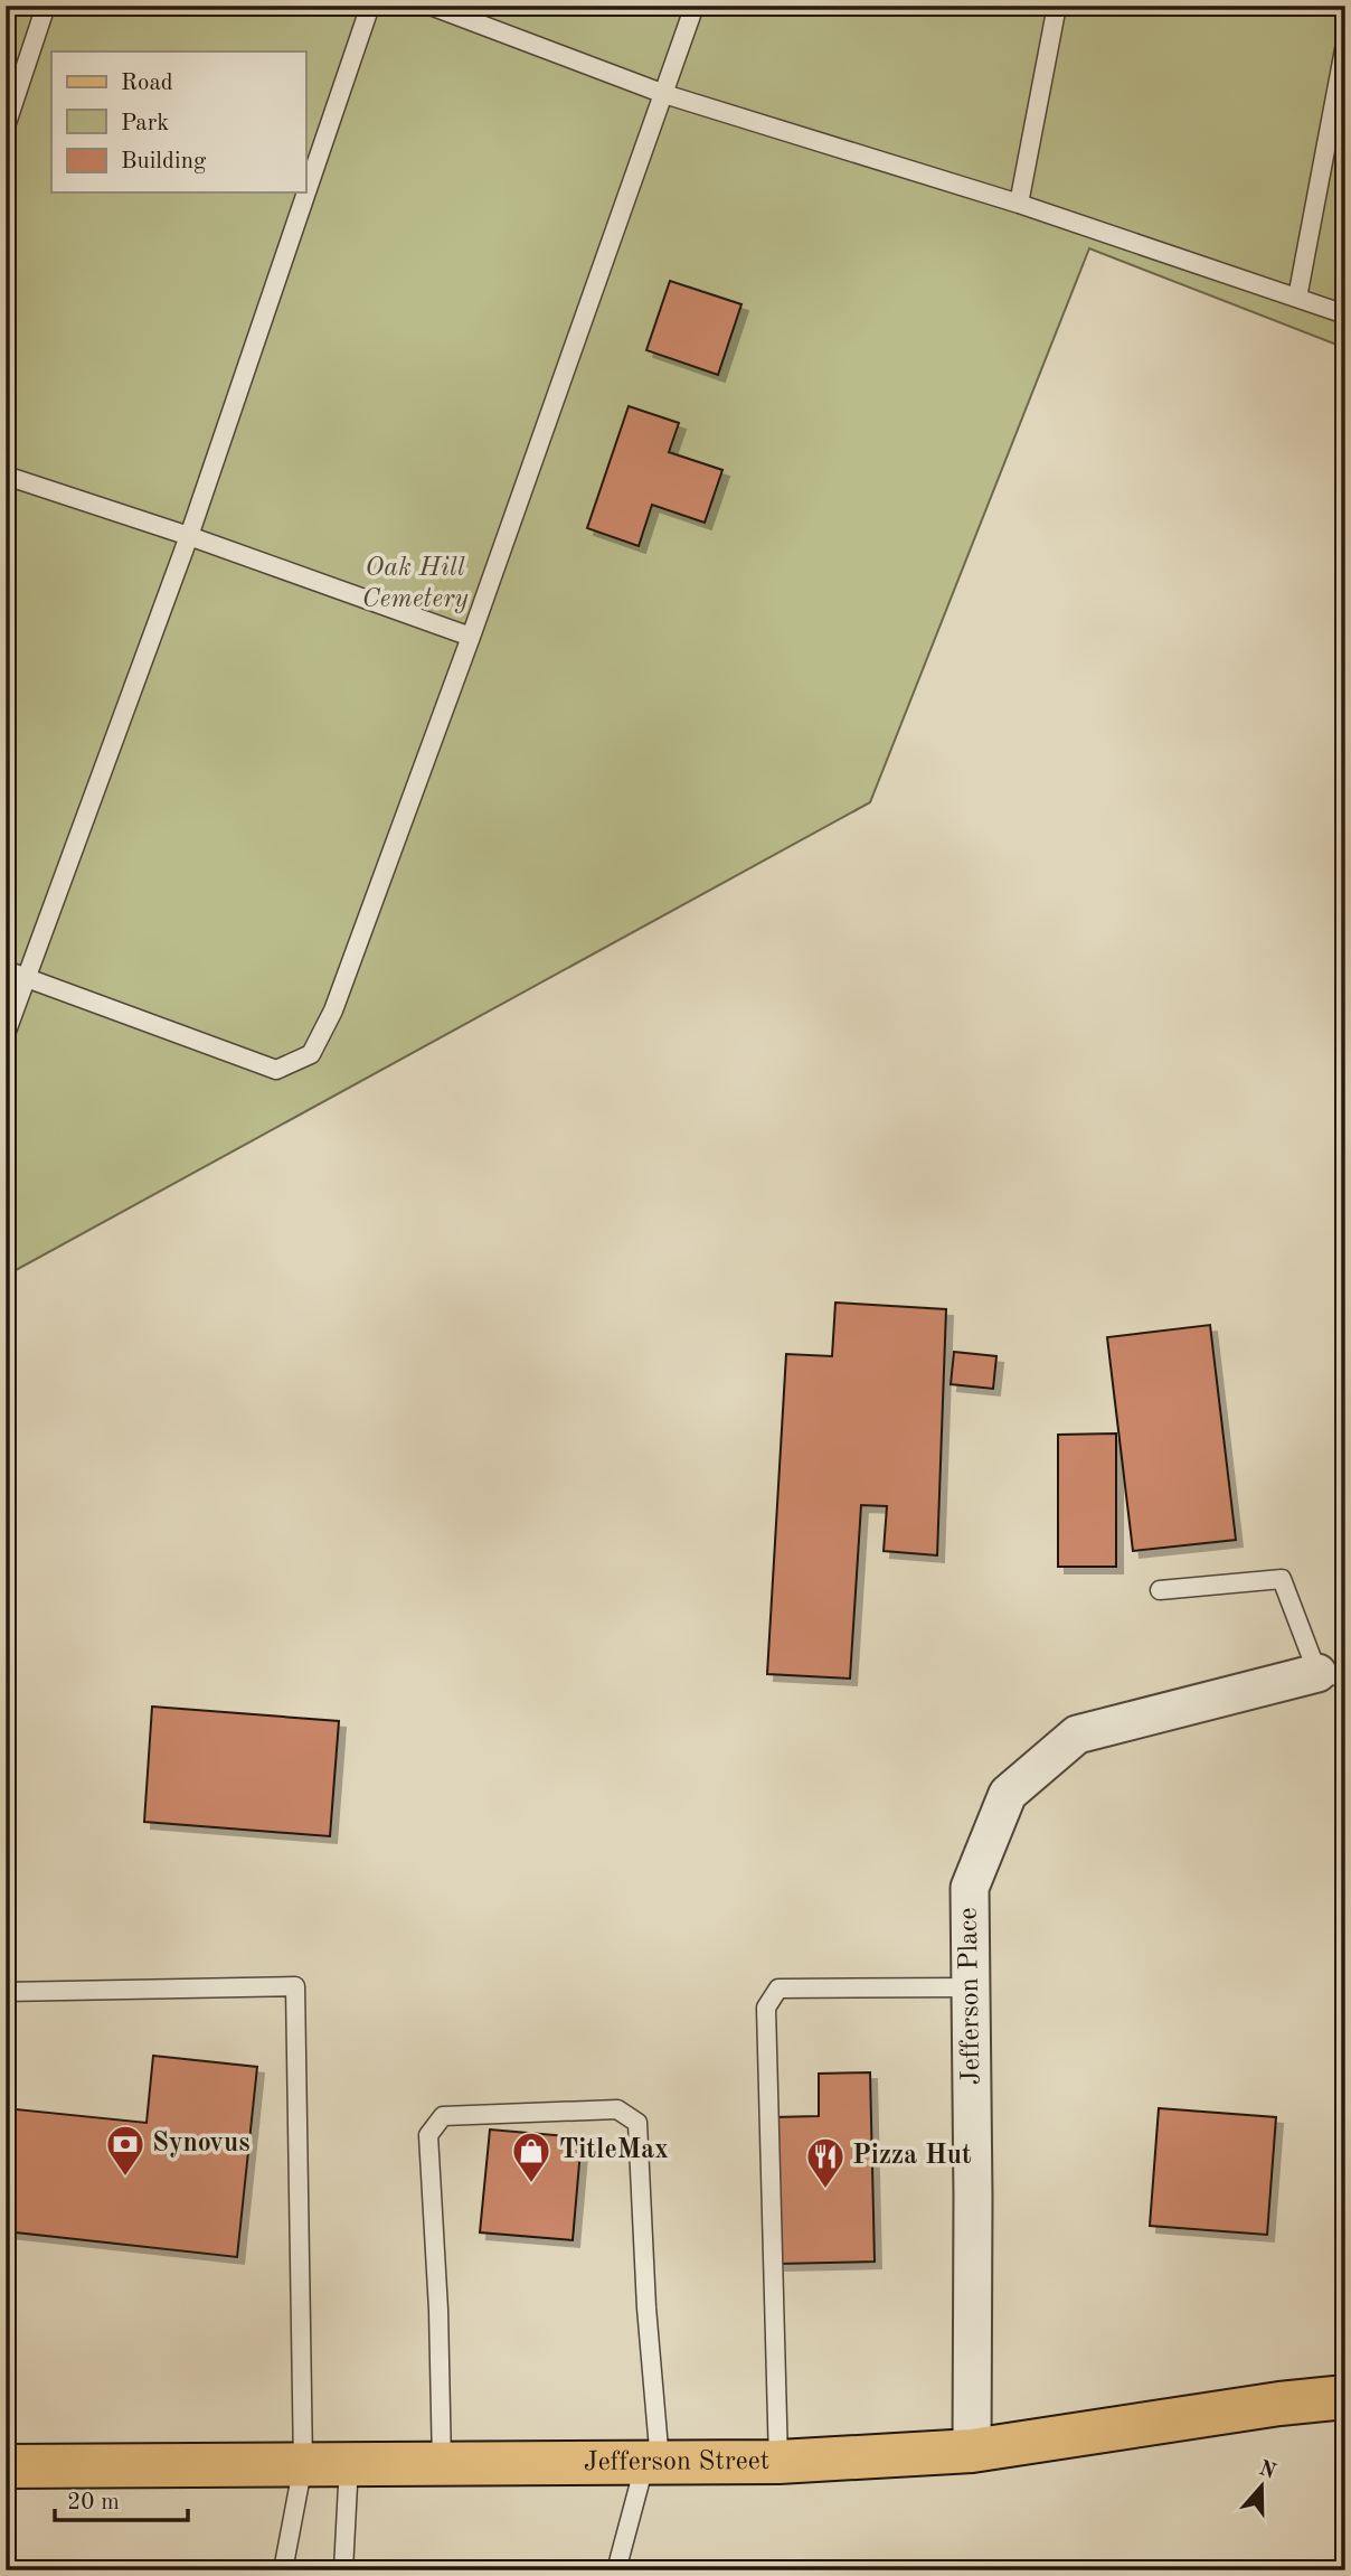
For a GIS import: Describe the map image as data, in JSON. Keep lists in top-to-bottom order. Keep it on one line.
{"streets":{"main road":["Jefferson Street"],"street":["Jefferson Place"]},"crossings":[["Jefferson Place","Jefferson Street"]],"parks":["Oak Hill Cemetery"],"places":{"bank":["Synovus"],"shop":["TitleMax"],"restaurant":["Pizza Hut"]},"legend":["Road","Park","Building"],"scale_bar":"20 m","north":"top"}
